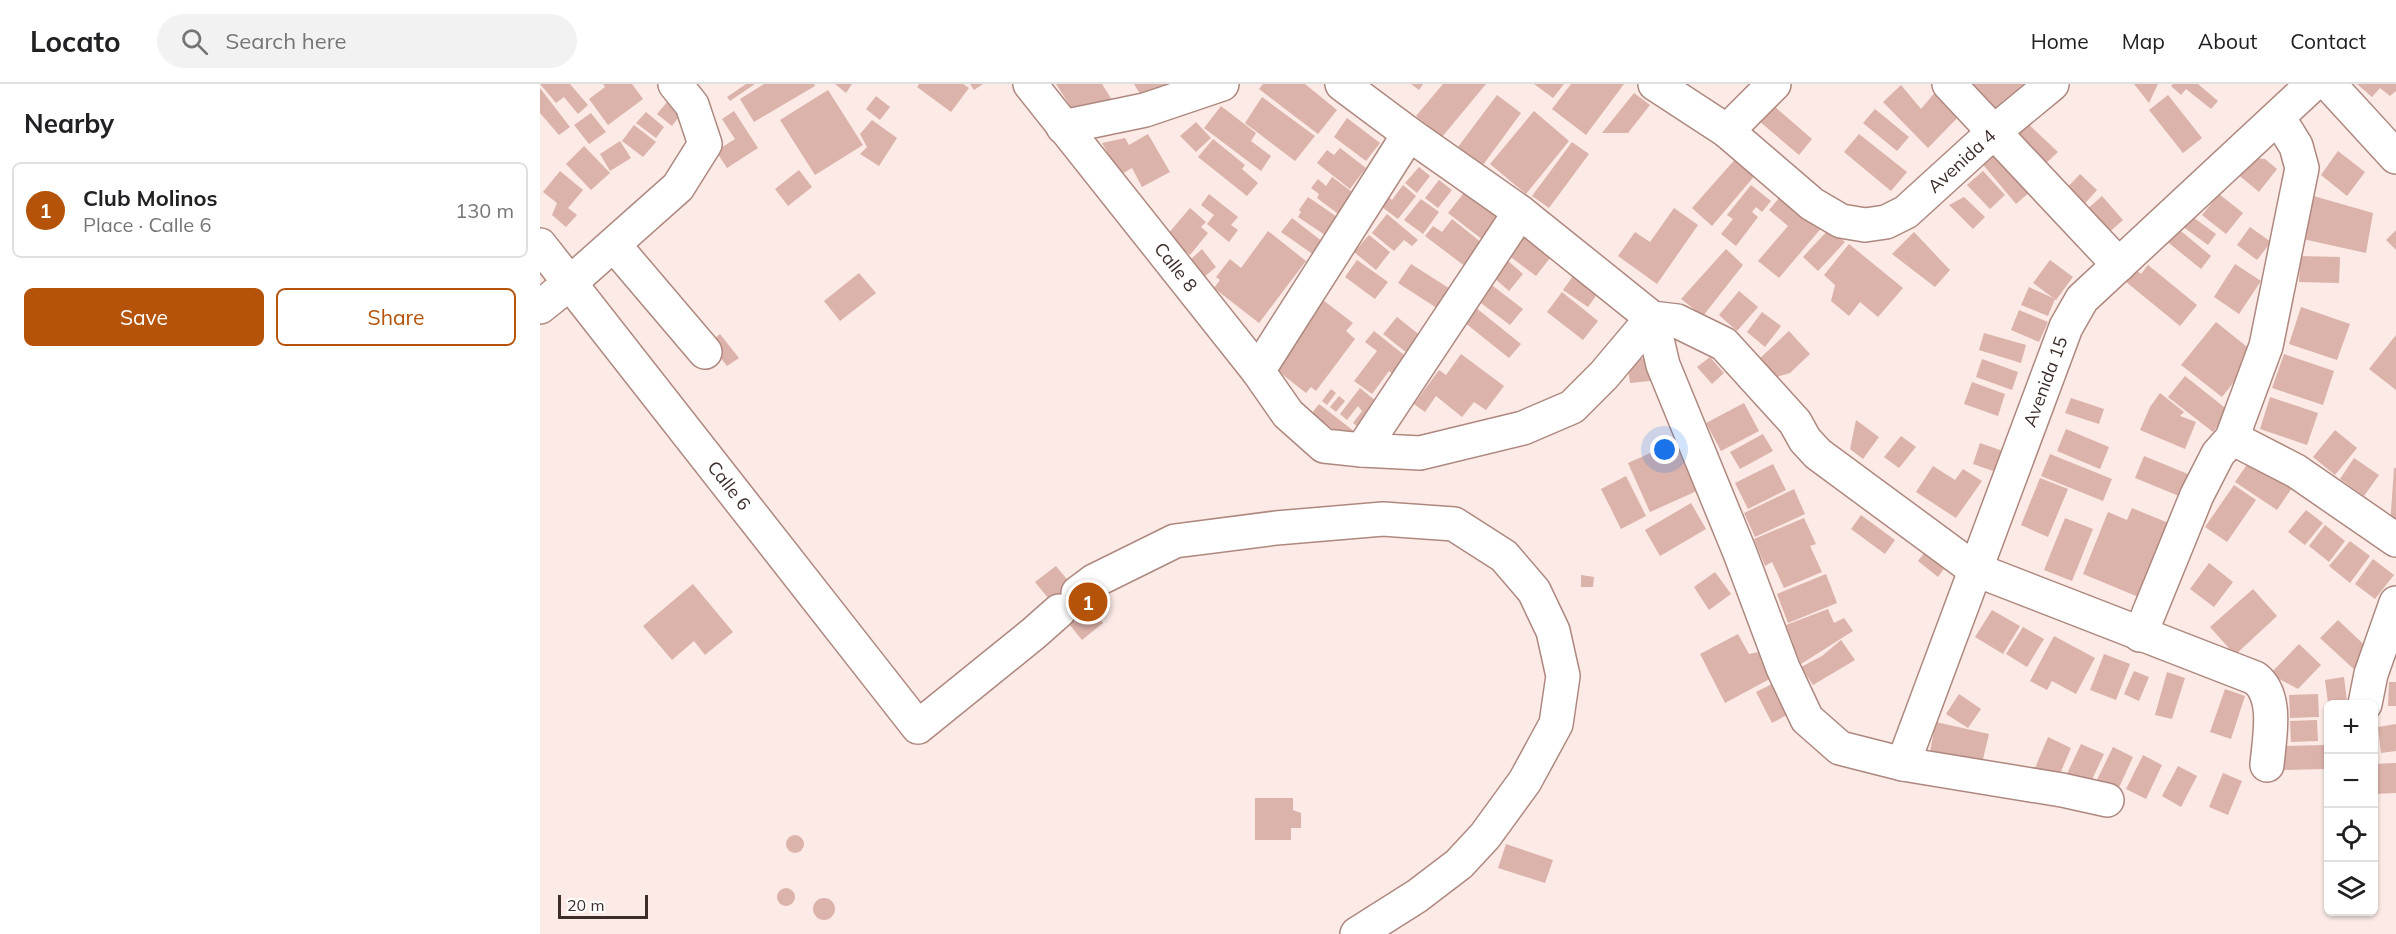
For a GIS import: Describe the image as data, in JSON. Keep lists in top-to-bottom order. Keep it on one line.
{"streets":{"street":["Avenida 4","Calle 8","Avenida 15","Calle 6"]},"scale_bar":"20 m","page":{"header":"Locato","search":"Search here","nav":["Home","Map","About","Contact"],"heading":"Nearby","list":[{"mark":"1","name":"Club Molinos","note":"Place · Calle 6","value":"130 m"}],"buttons":["Save","Share"],"pins":"1","map_buttons":["+","−"],"scale":"20 m"}}
